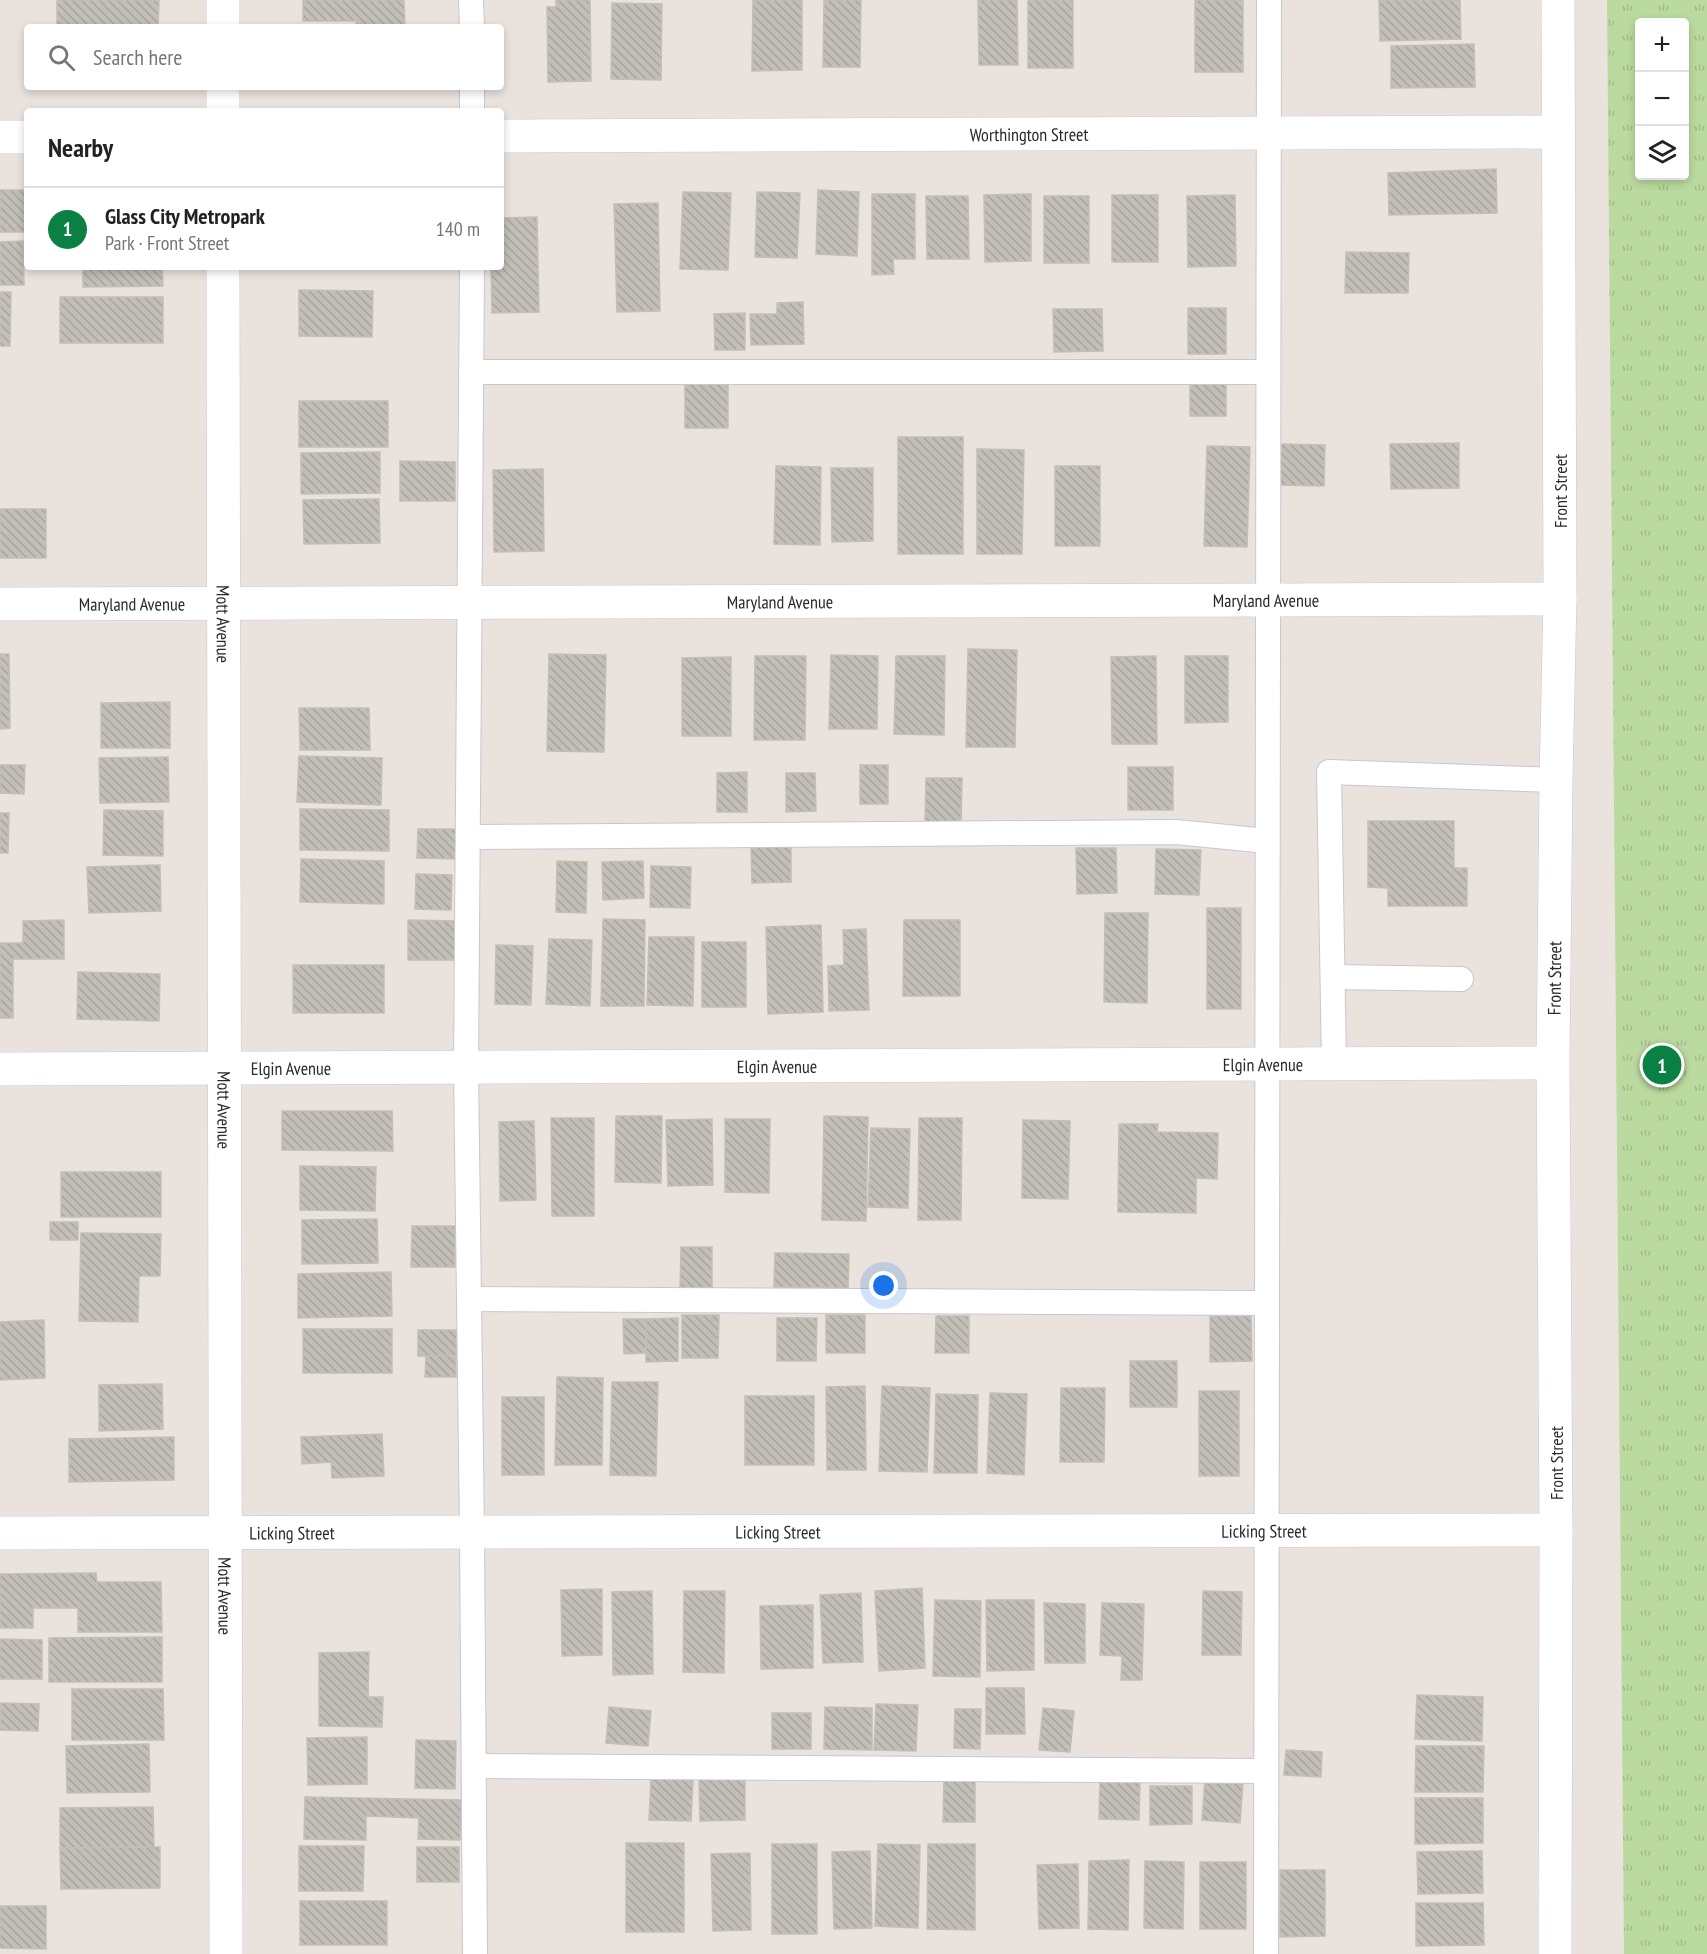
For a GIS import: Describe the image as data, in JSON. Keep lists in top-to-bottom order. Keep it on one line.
{"streets":{"street":["Worthington Street","Front Street","Maryland Avenue","Mott Avenue","Elgin Avenue","Licking Street"]},"crossings":[["Worthington Street","Front Street"],["Front Street","Maryland Avenue"],["Front Street","Elgin Avenue"],["Front Street","Licking Street"],["Maryland Avenue","Mott Avenue"],["Mott Avenue","Elgin Avenue"],["Mott Avenue","Licking Street"]],"page":{"map_buttons":["+","−"],"search":"Search here","heading":"Nearby","list":[{"mark":"1","name":"Glass City Metropark","note":"Park · Front Street","value":"140 m"}],"pins":"1"}}
